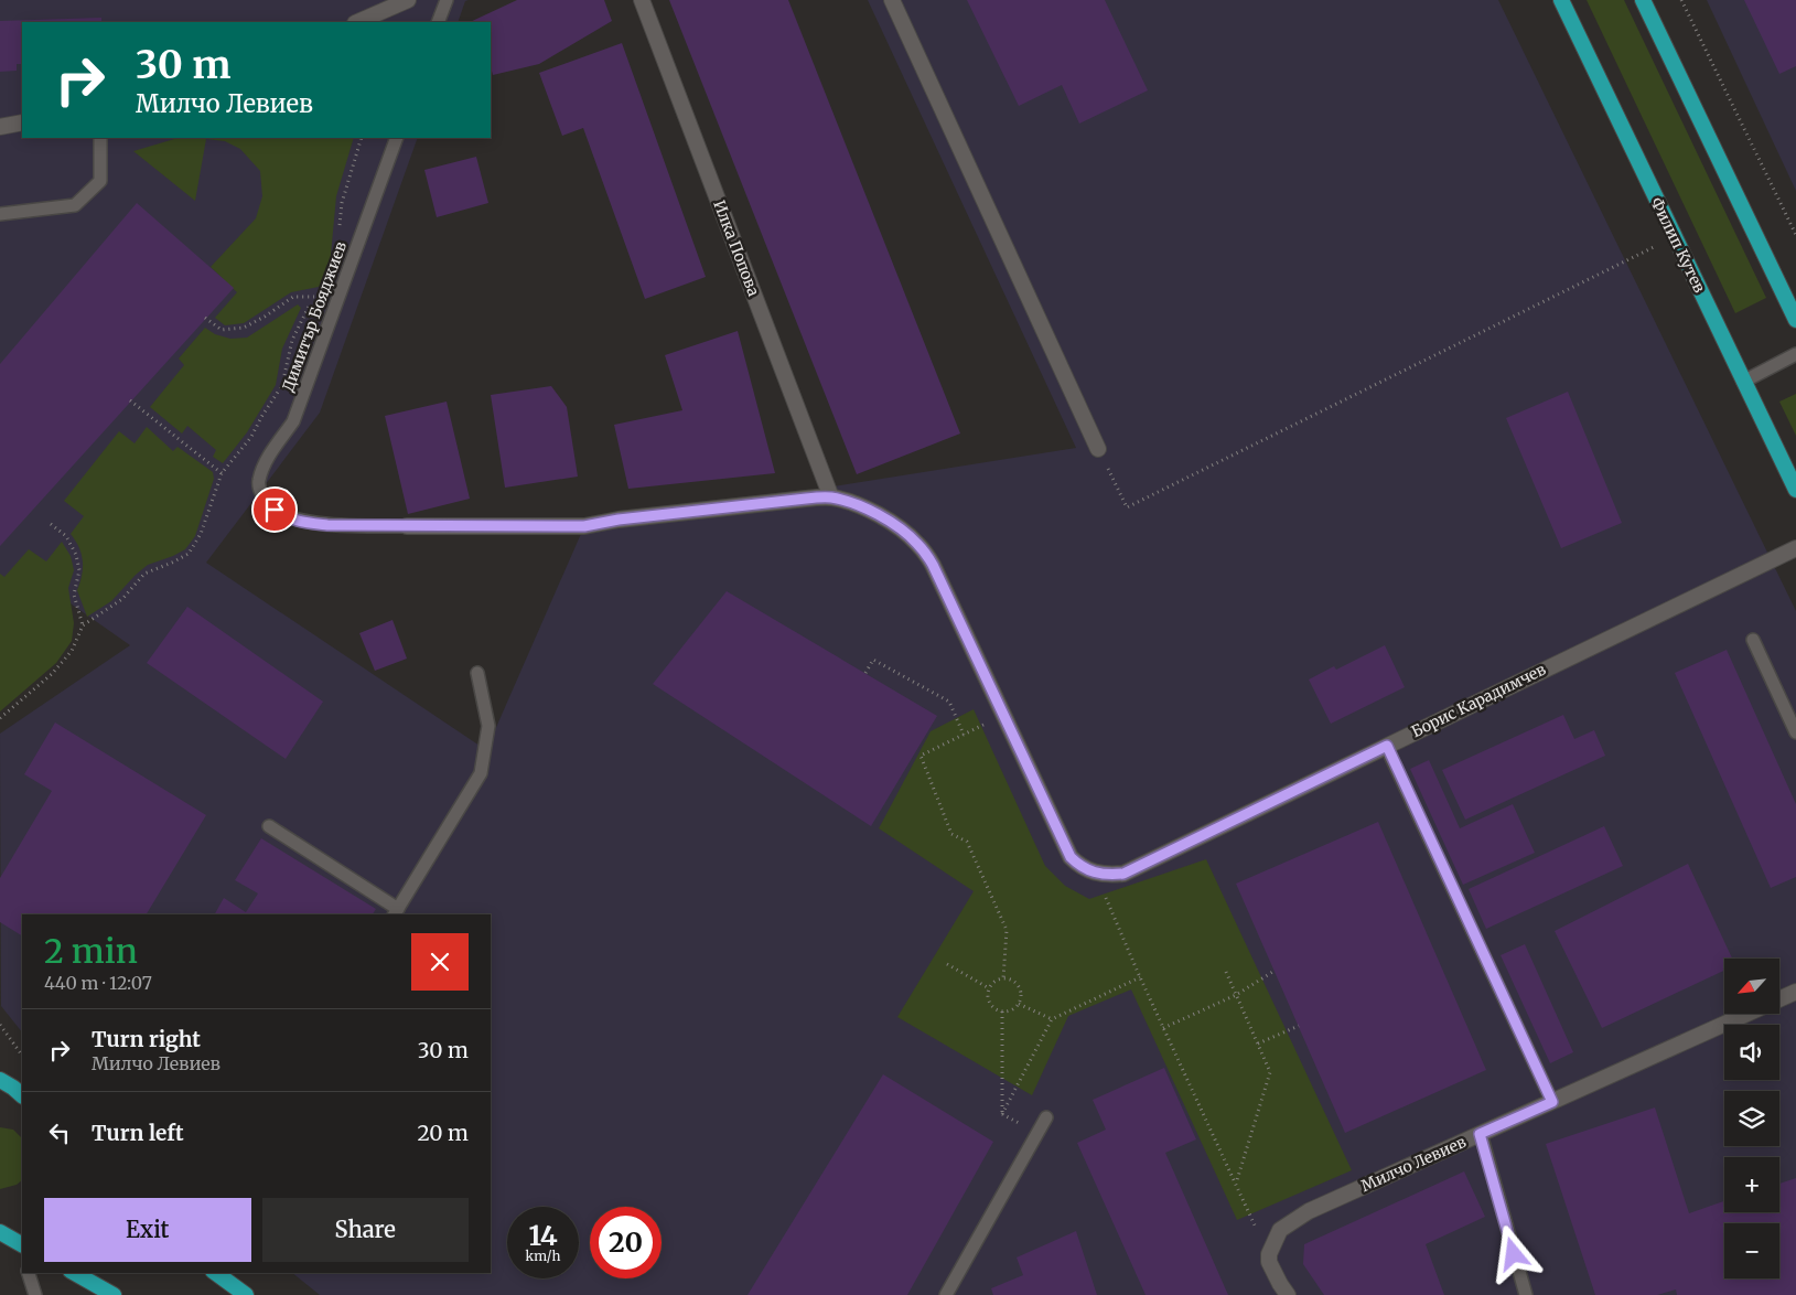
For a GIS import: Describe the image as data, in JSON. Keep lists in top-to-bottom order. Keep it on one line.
{"streets":{"main road":["Филип Кутев"],"street":["Илка Попова","Борис Карадимчев","Милчо Левиев"],"lane":["Димитър Бояджиев"]},"crossings":[["Илка Попова","Борис Карадимчев"],["Димитър Бояджиев","Борис Карадимчев"]],"north":"bottom left","page":{"turn":["30 m","Милчо Левиев"],"heading":["2 min","440 m · 12:07"],"map_buttons":["+","−"],"list":[{"name":"Turn right","note":"Милчо Левиев","value":"30 m"},{"name":"Turn left","value":"20 m"}],"buttons":["Exit","Share"],"speed":"14 km/h","limit":"20"}}
